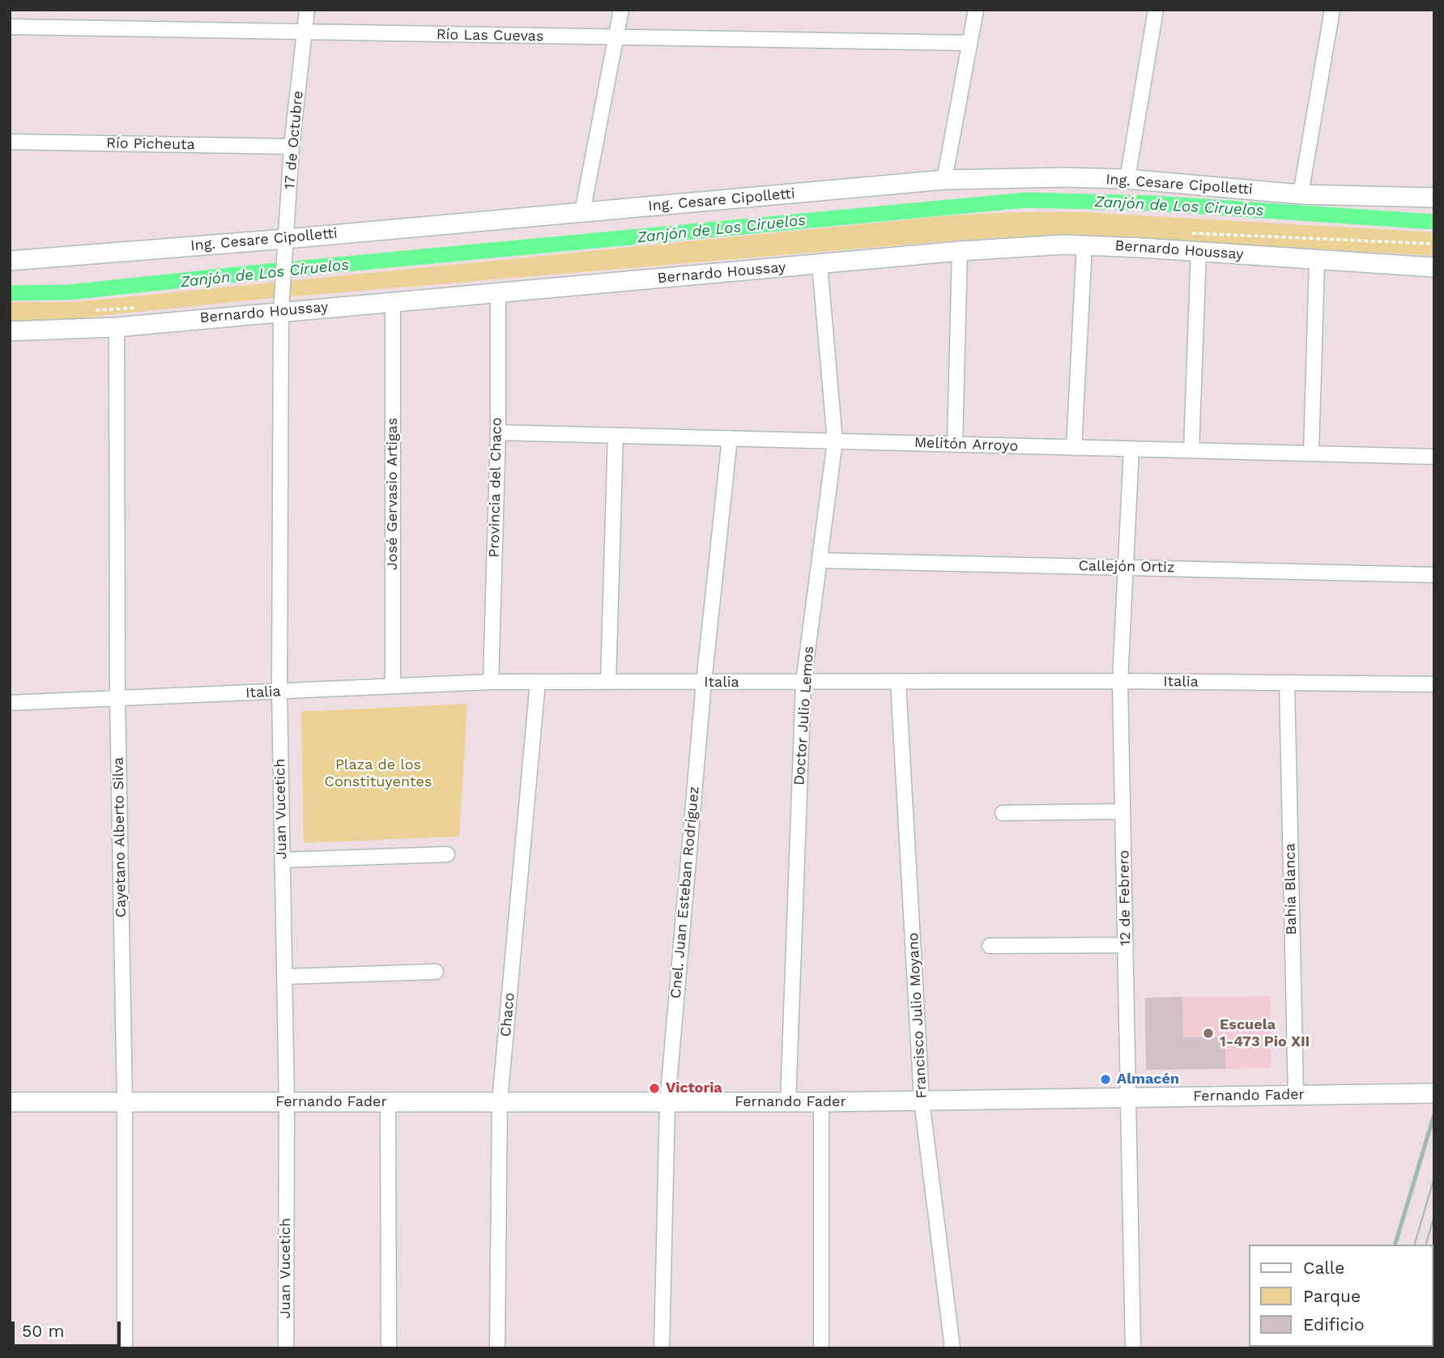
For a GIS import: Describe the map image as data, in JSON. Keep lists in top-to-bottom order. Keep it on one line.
{"streets":{"street":["Río Las Cuevas","17 de Octubre","Río Picheuta","Ing. Cesare Cipolletti","Bernardo Houssay","Melitón Arroyo","Provincia del Chaco","José Gervasio Artigas","Callejón Ortiz","Italia","Doctor Julio Lemos","Juan Vucetich","Cayetano Alberto Silva","Bahía Blanca","Cnel. Juan Esteban Rodríguez","12 de Febrero","Chaco","Francisco Julio Moyano","Fernando Fader"]},"crossings":[["Río Las Cuevas","17 de Octubre"],["17 de Octubre","Río Picheuta"],["17 de Octubre","Ing. Cesare Cipolletti"],["17 de Octubre","Juan Vucetich"],["Ing. Cesare Cipolletti","Juan Vucetich"],["Bernardo Houssay","Provincia del Chaco"],["Bernardo Houssay","José Gervasio Artigas"],["Bernardo Houssay","Doctor Julio Lemos"],["Bernardo Houssay","Juan Vucetich"],["Bernardo Houssay","Cayetano Alberto Silva"],["Melitón Arroyo","Provincia del Chaco"],["Melitón Arroyo","Doctor Julio Lemos"],["Melitón Arroyo","Cnel. Juan Esteban Rodríguez"],["Melitón Arroyo","12 de Febrero"],["Provincia del Chaco","Italia"],["José Gervasio Artigas","Italia"],["Callejón Ortiz","Doctor Julio Lemos"],["Callejón Ortiz","12 de Febrero"],["Italia","Doctor Julio Lemos"],["Italia","Juan Vucetich"],["Italia","Cayetano Alberto Silva"],["Italia","Bahía Blanca"],["Italia","Cnel. Juan Esteban Rodríguez"],["Italia","12 de Febrero"],["Italia","Chaco"],["Italia","Francisco Julio Moyano"],["Doctor Julio Lemos","Fernando Fader"],["Juan Vucetich","Fernando Fader"],["Cayetano Alberto Silva","Fernando Fader"],["Bahía Blanca","Fernando Fader"],["Cnel. Juan Esteban Rodríguez","Fernando Fader"],["12 de Febrero","Fernando Fader"],["Chaco","Fernando Fader"],["Francisco Julio Moyano","Fernando Fader"]],"water":["Zanjón de Los Ciruelos"],"parks":["Plaza de los Constituyentes"],"places":["Escuela 1-473 Pio XII","Almacén","Victoria"],"legend":["Calle","Parque","Edificio"],"scale_bar":"50 m"}
